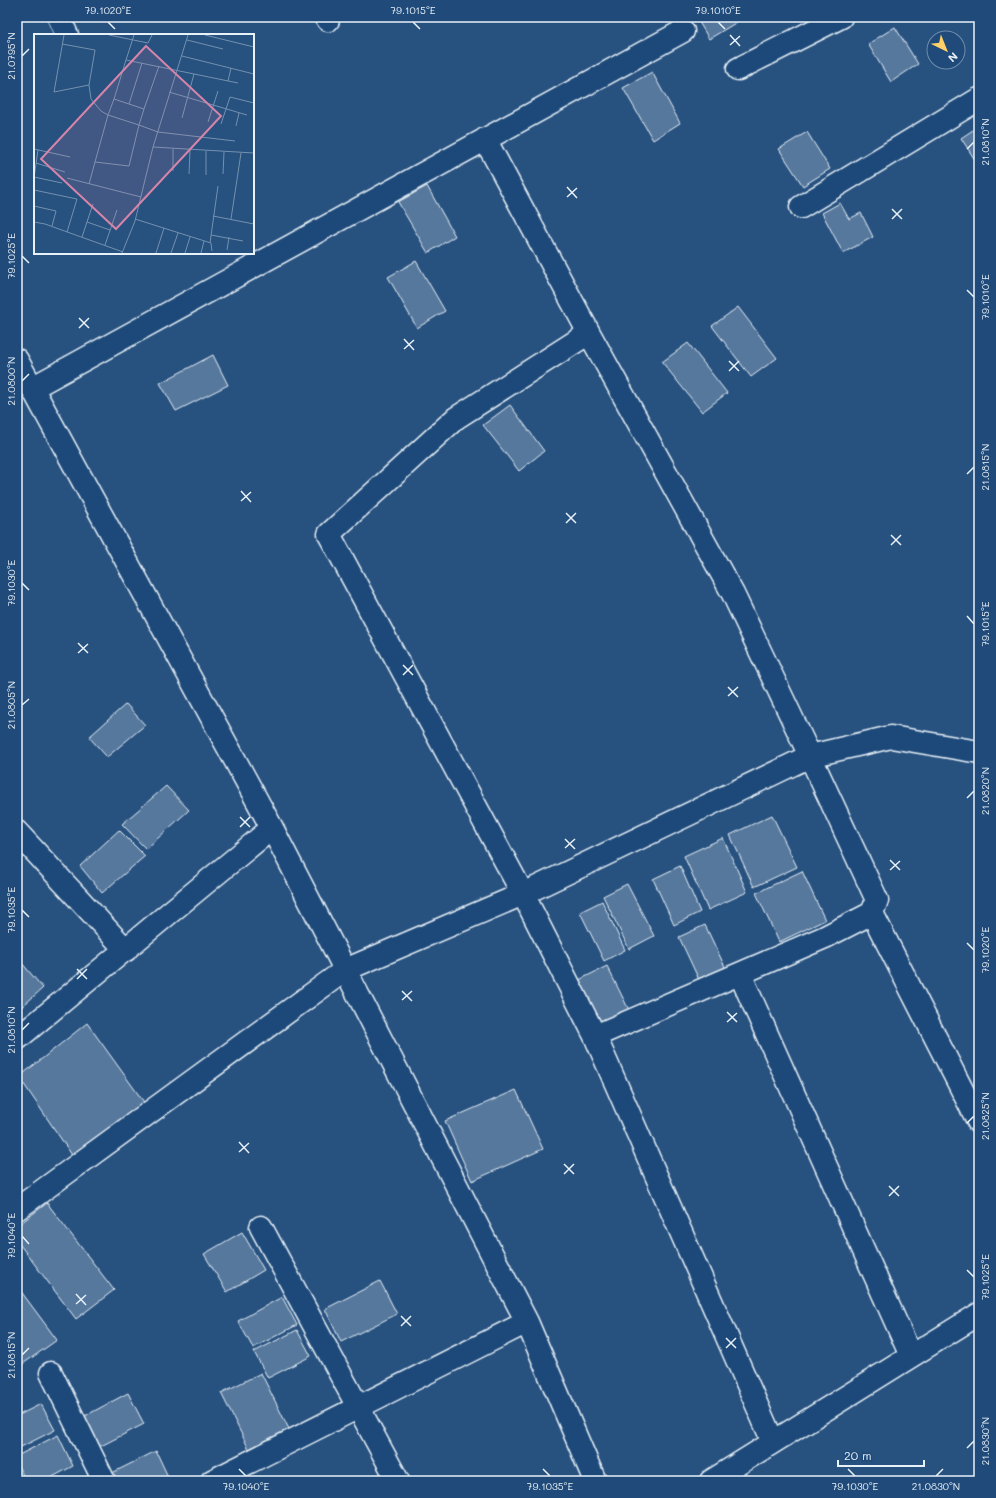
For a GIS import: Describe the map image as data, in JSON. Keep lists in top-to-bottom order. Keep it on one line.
{"scale_bar":"20 m","north":"bottom right","coordinates":["79.1020°E","79.1015°E","79.1010°E","21.0795°N","21.0810°N","79.1025°E","21.0800°N","21.0815°N","79.1030°E","21.0805°N","21.0820°N","79.1035°E","21.0825°N","79.1040°E","21.0830°N"]}
